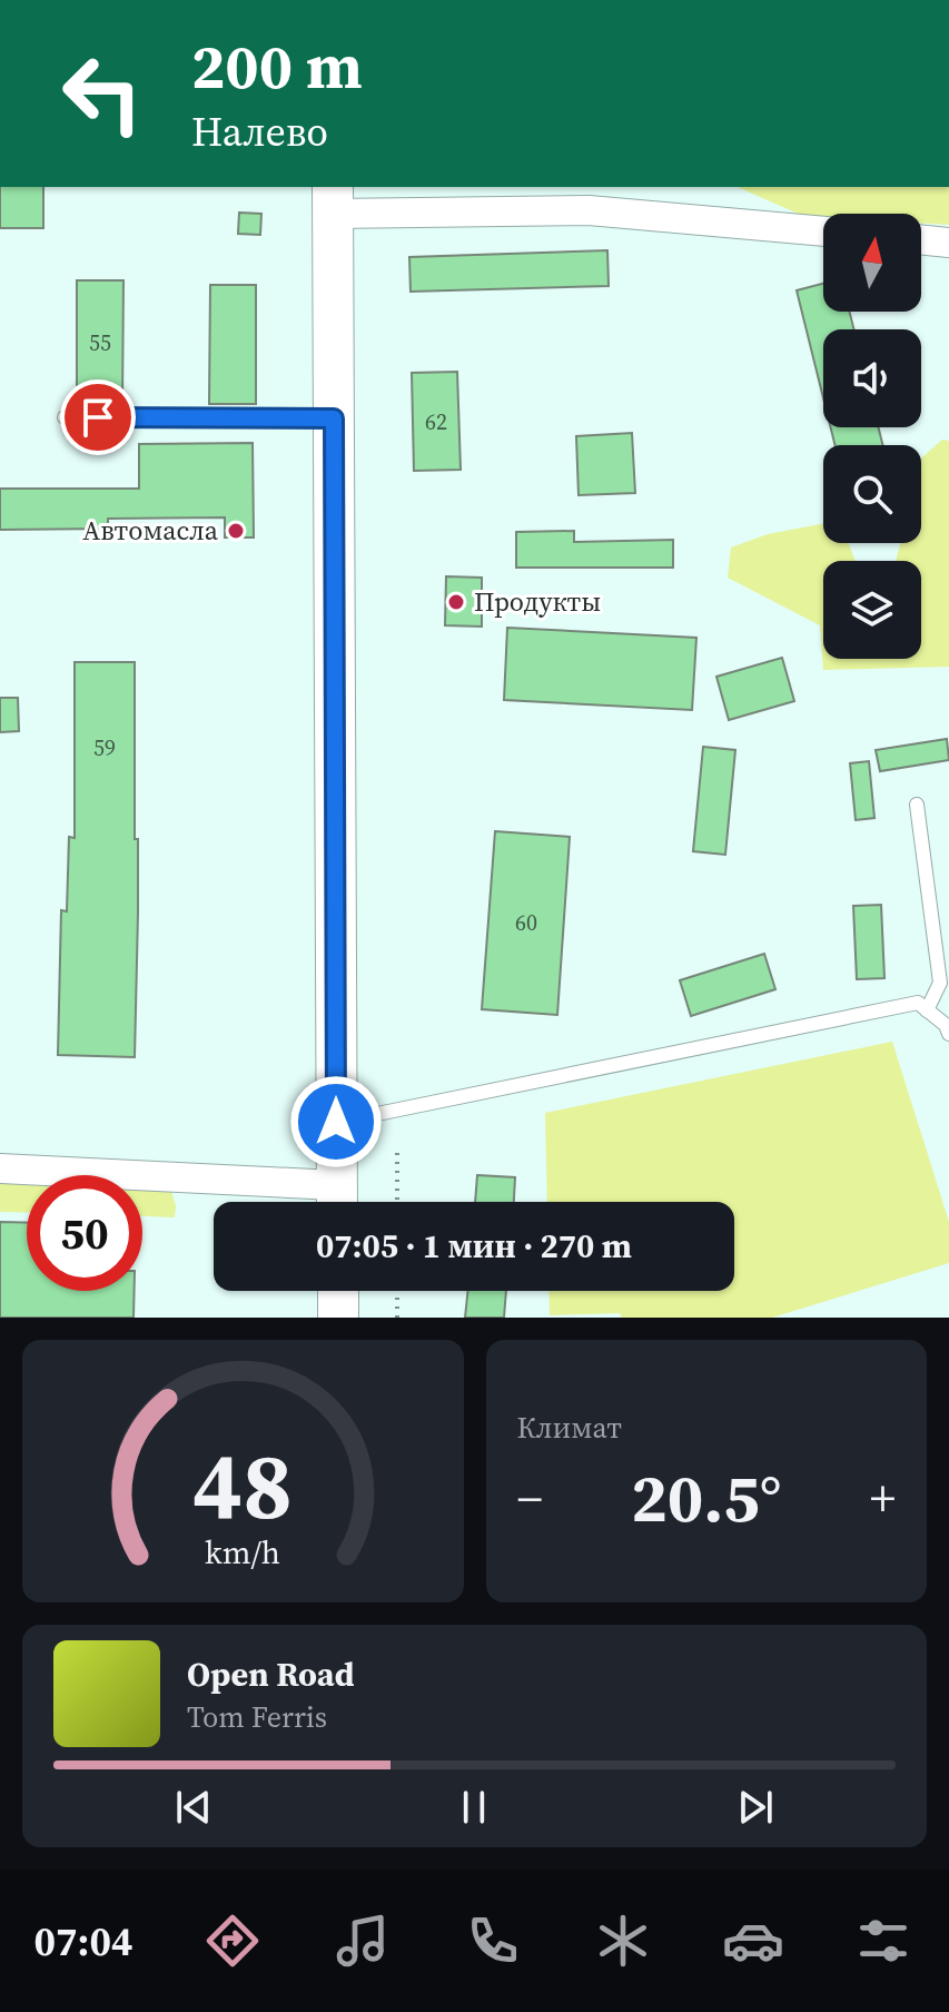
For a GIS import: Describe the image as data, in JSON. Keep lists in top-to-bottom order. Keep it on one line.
{"places":["Автомасла","Продукты"],"house_numbers":["55","62","59","60"],"north":"top","page":{"turn":["200 m","Налево"],"limit":"50","trip":"07:05 · 1 мин · 270 m","tile":"Климат","heat":["−","20.5°","+"],"song":["Open Road","Tom Ferris"],"tabs":"07:04","gauge":["48","km/h"]}}
